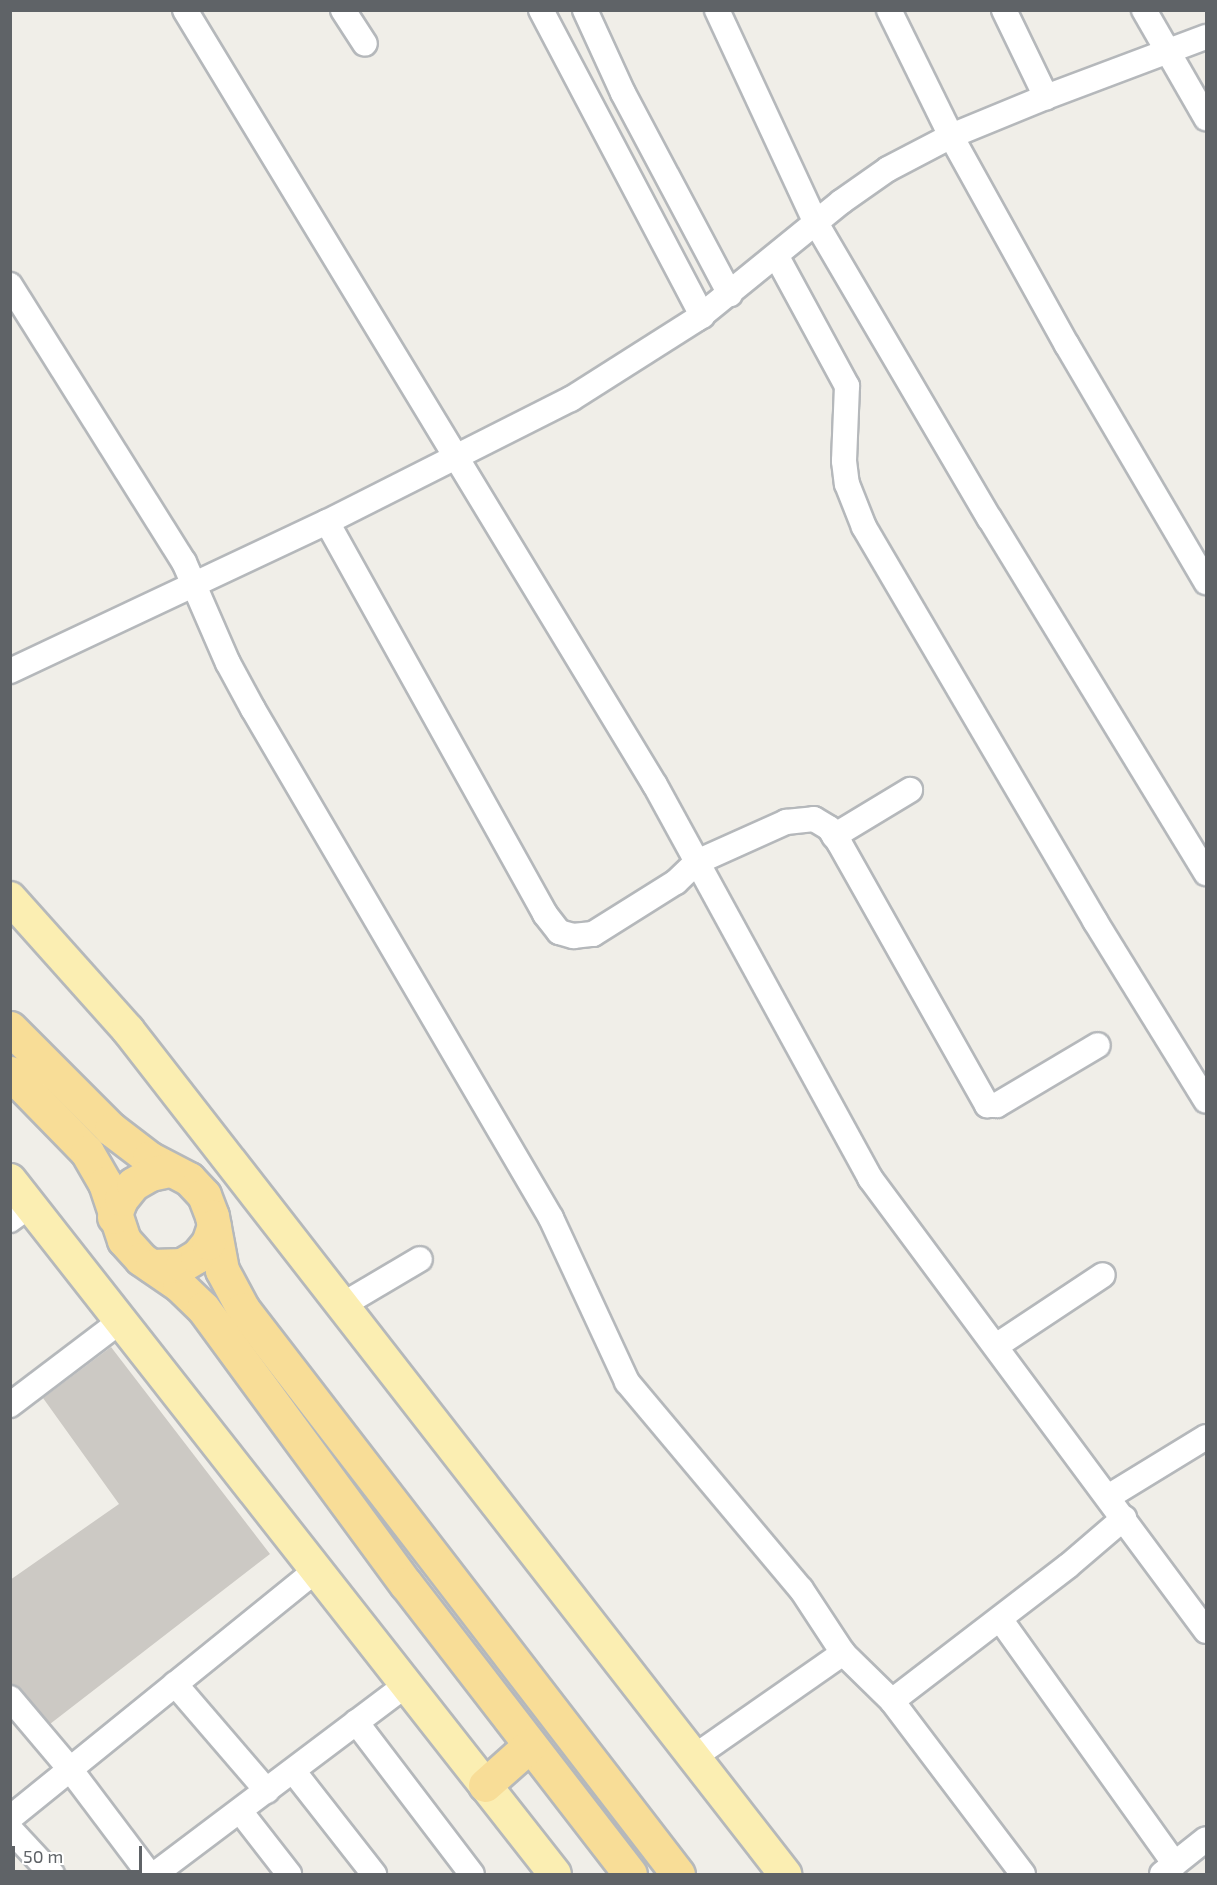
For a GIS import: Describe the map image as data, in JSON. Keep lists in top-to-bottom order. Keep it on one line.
{"scale_bar":"50 m"}
